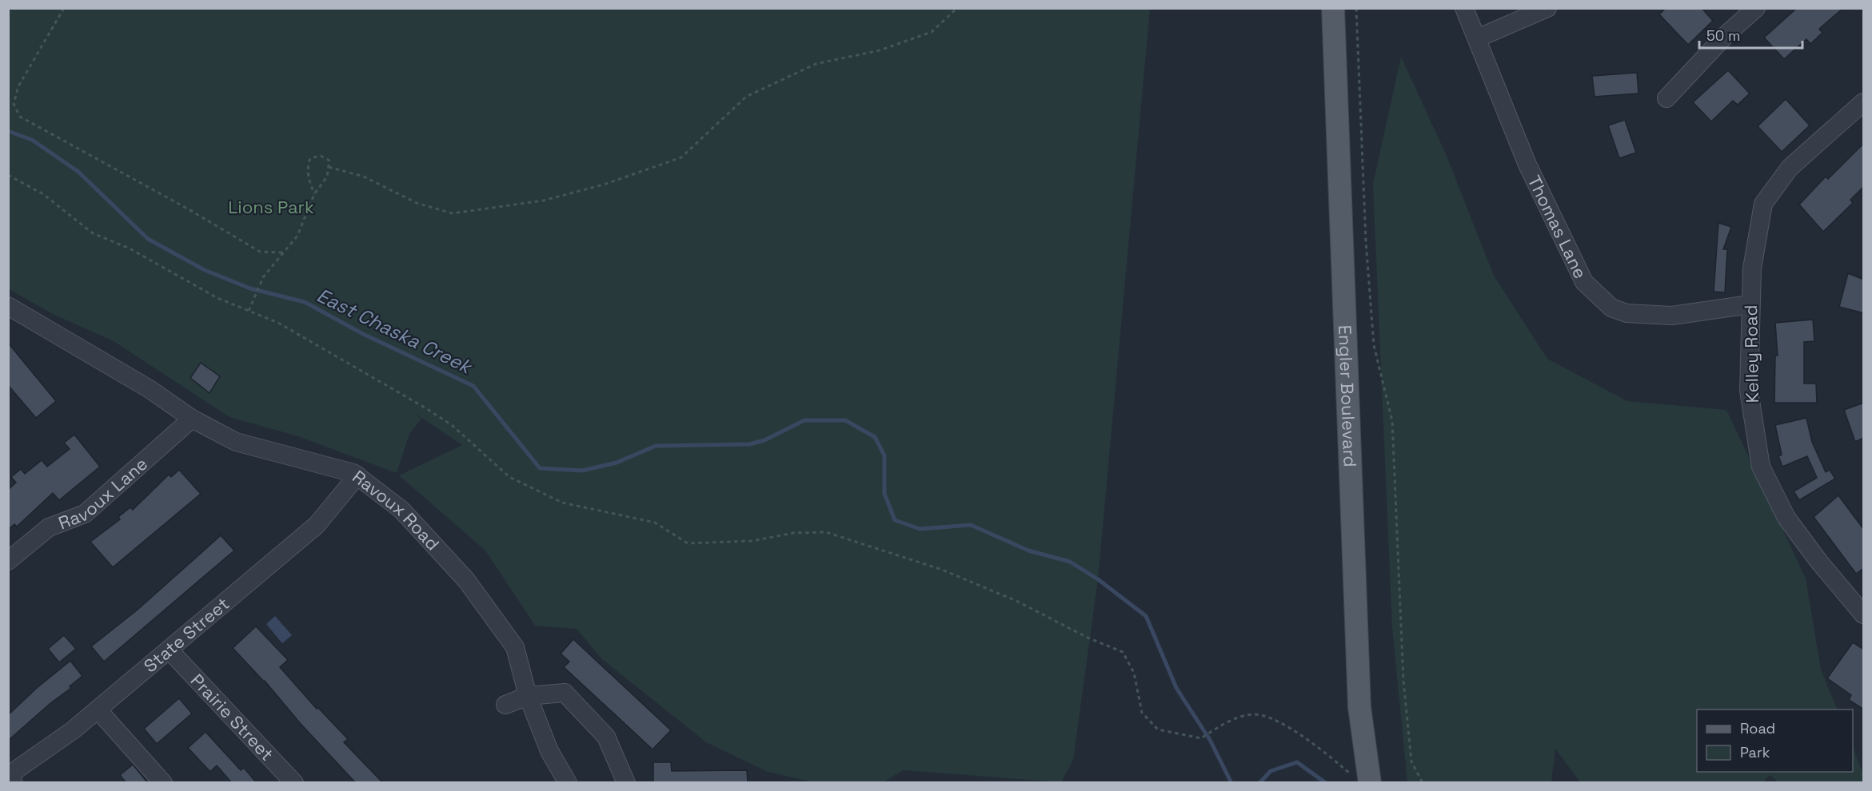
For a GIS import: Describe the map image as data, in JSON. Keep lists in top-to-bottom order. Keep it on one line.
{"streets":{"main road":["Engler Boulevard"],"street":["Thomas Lane","Kelley Road","Ravoux Lane","Ravoux Road","State Street","Prairie Street"]},"crossings":[["Thomas Lane","Kelley Road"],["Ravoux Lane","Ravoux Road"],["Ravoux Road","State Street"],["State Street","Prairie Street"]],"water":["East Chaska Creek"],"parks":["Lions Park"],"legend":["Road","Park"],"scale_bar":"50 m"}
